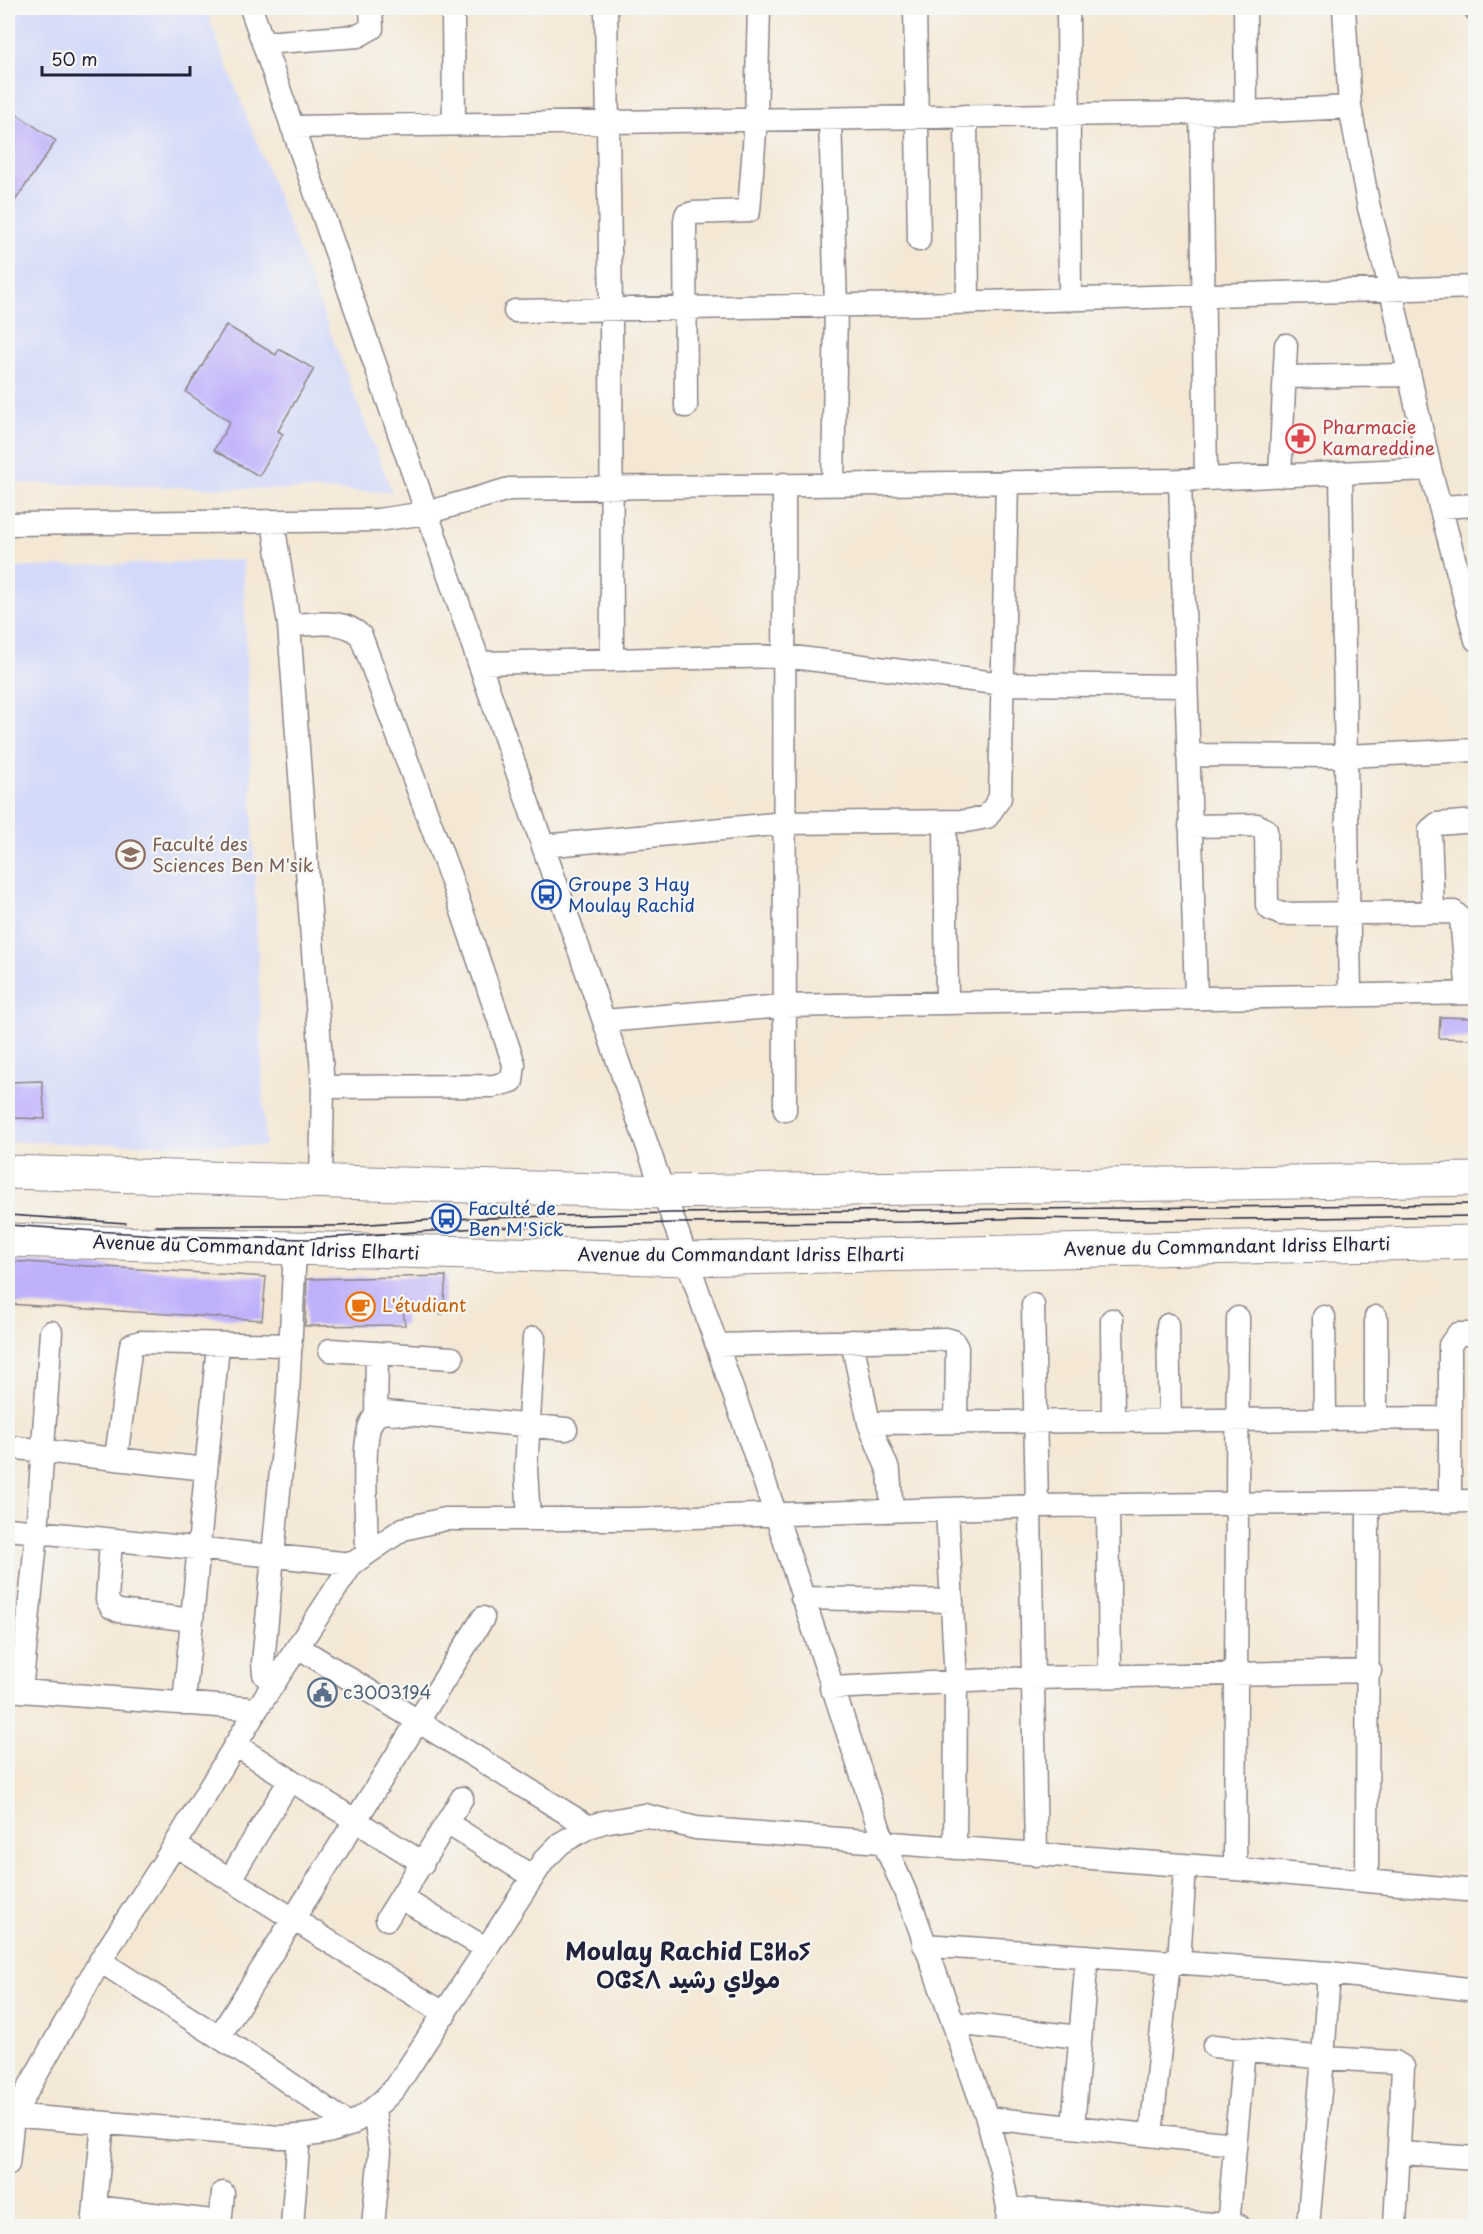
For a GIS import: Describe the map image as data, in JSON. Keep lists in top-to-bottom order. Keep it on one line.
{"streets":{"main road":["Avenue du Commandant Idriss Elharti"]},"districts":["Moulay Rachid ⵎⵓⵍⴰⵢ ⵔⵛⵉⴷ مولاي رشيد"],"places":{"pharmacy":["Pharmacie Kamareddine"],"school or university":["Faculté des Sciences Ben M'sik"],"bus stop":["Groupe 3 Hay Moulay Rachid","Faculté de Ben M'Sick"],"cafe":["L'étudiant"],"public building":["c3003194"]},"scale_bar":"50 m"}
